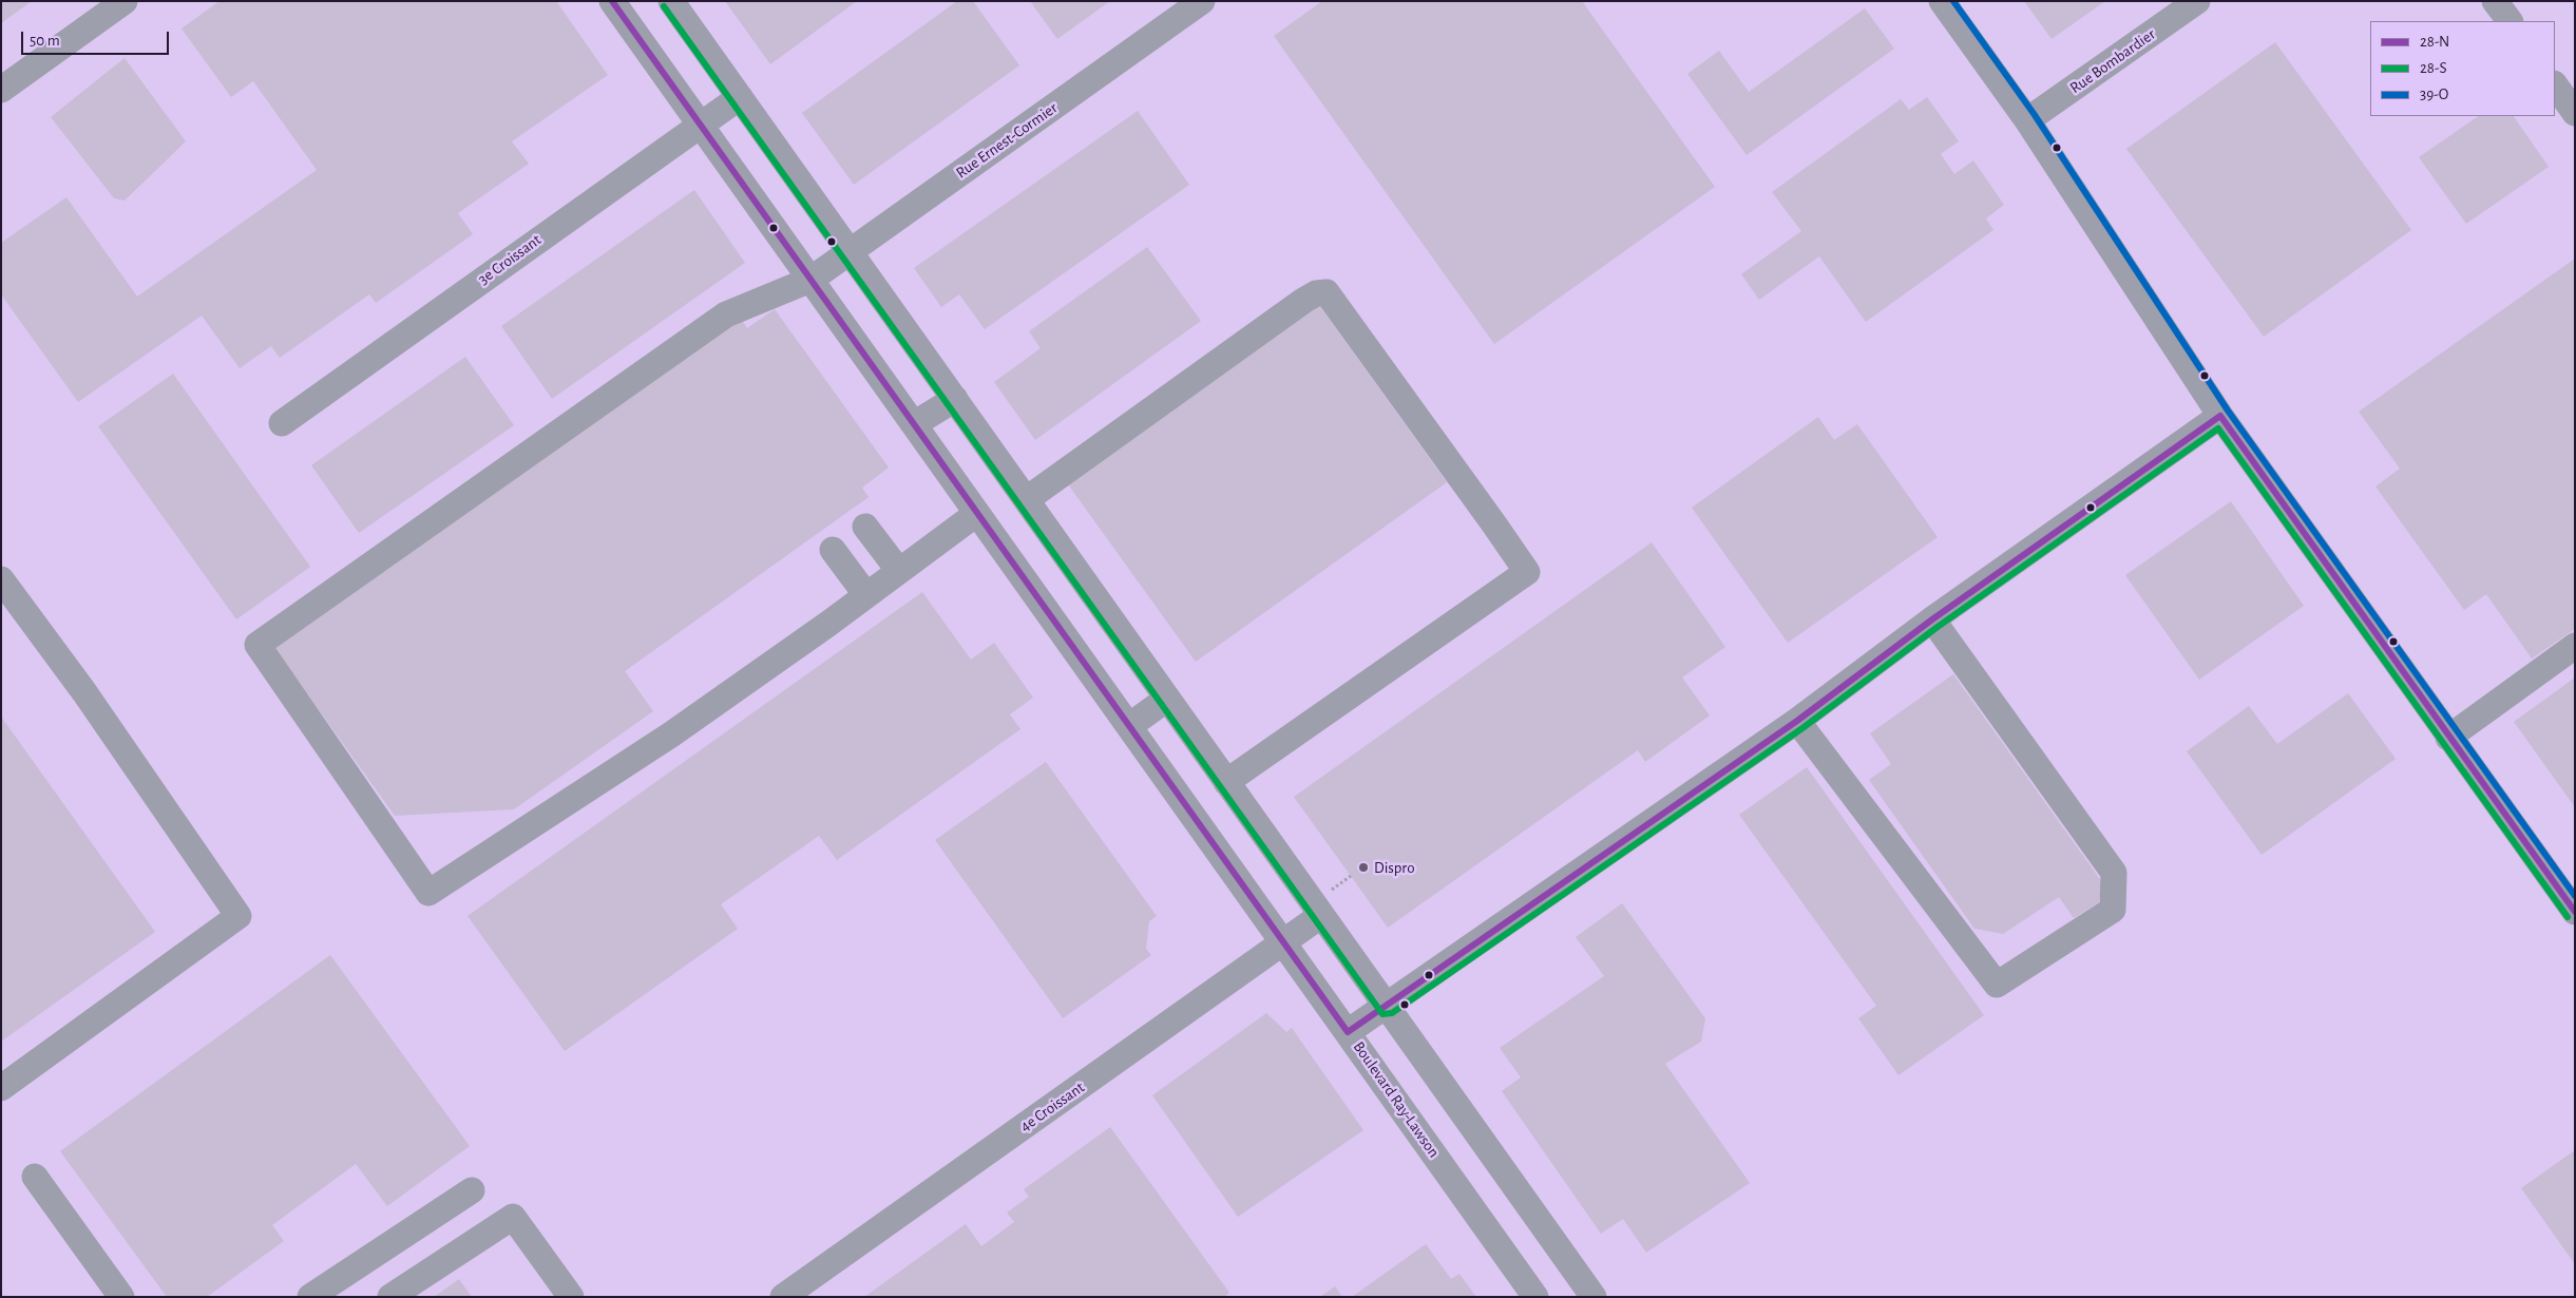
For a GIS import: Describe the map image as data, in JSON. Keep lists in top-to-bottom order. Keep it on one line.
{"streets":{"street":["Rue Bombardier","Rue Ernest-Cormier","3e Croissant","Boulevard Ray-Lawson","4e Croissant"]},"crossings":[["Rue Ernest-Cormier","Boulevard Ray-Lawson"],["3e Croissant","Boulevard Ray-Lawson"],["Boulevard Ray-Lawson","4e Croissant"]],"places":["Dispro"],"lines":["transit line 28-N","transit line 39-O","transit line 28-S"],"legend":["28-N","28-S","39-O"],"scale_bar":"50 m"}
